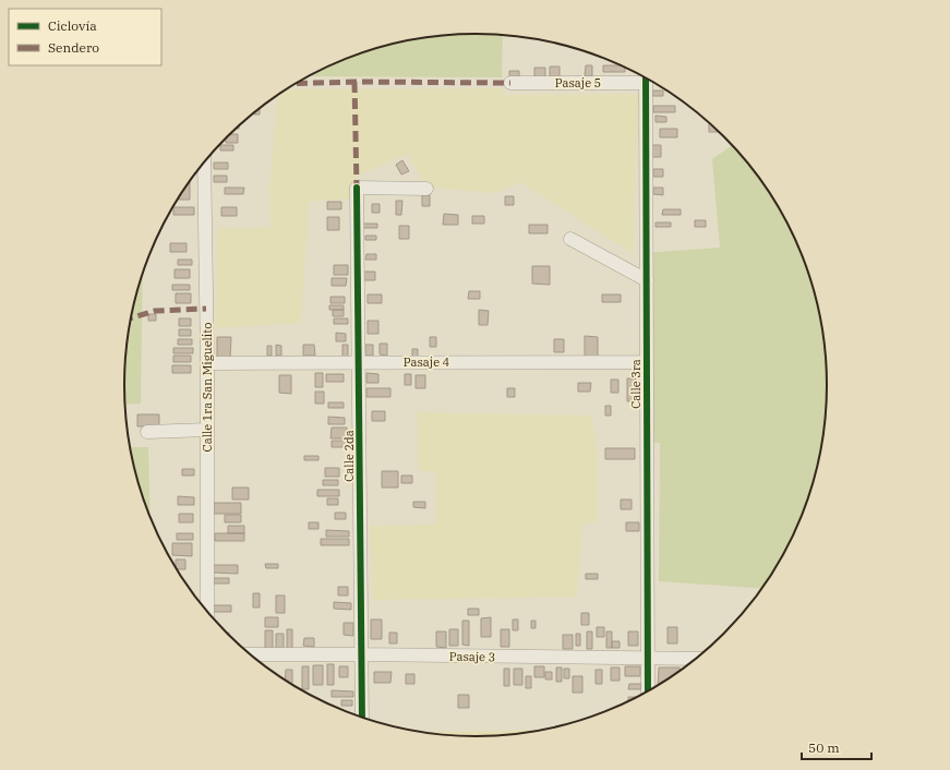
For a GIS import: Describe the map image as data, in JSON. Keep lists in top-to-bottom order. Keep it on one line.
{"streets":{"street":["Pasaje 5","Pasaje 4","Calle 3ra","Calle 1ra San Miguelito","Calle 2da","Pasaje 3"]},"crossings":[["Pasaje 4","Calle 3ra"],["Pasaje 4","Calle 1ra San Miguelito"],["Pasaje 4","Calle 2da"],["Calle 3ra","Pasaje 3"],["Calle 2da","Pasaje 3"]],"legend":["Ciclovía","Sendero"],"scale_bar":"50 m"}
